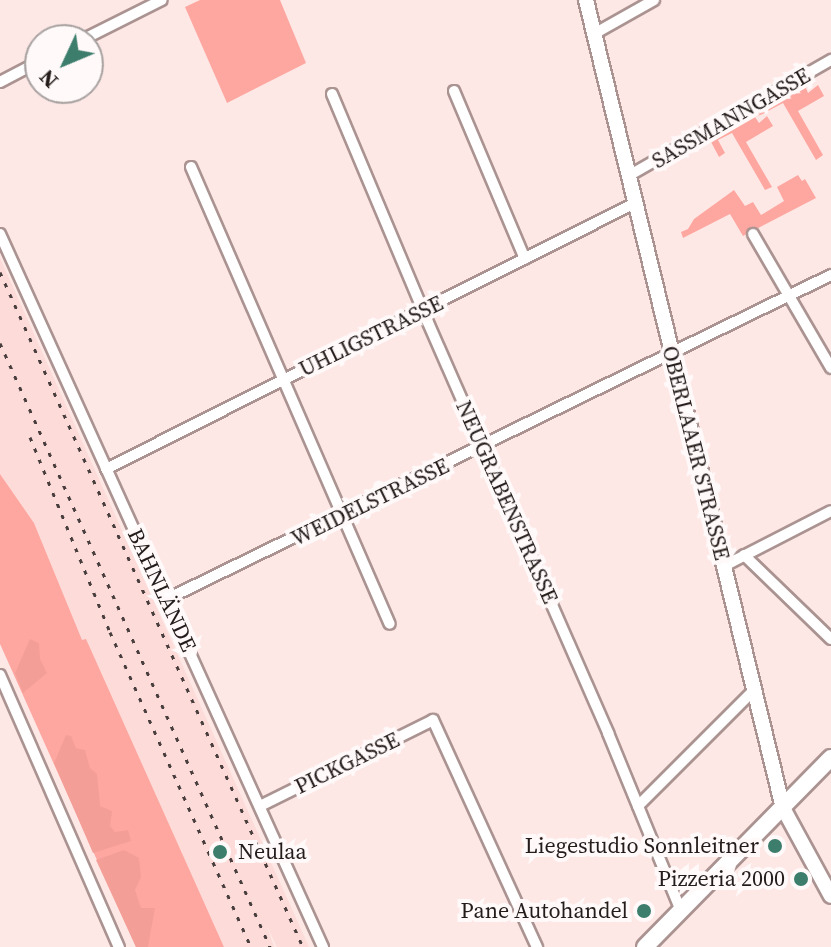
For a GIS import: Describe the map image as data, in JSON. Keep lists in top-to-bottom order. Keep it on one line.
{"streets":{"main road":["OBERLAAER STRASSE"],"street":["SASSMANNGASSE","UHLIGSTRASSE","WEIDELSTRASSE","NEUGRABENSTRASSE","BAHNLÄNDE","PICKGASSE"]},"crossings":[["SASSMANNGASSE","OBERLAAER STRASSE"],["UHLIGSTRASSE","OBERLAAER STRASSE"],["UHLIGSTRASSE","NEUGRABENSTRASSE"],["UHLIGSTRASSE","BAHNLÄNDE"],["OBERLAAER STRASSE","WEIDELSTRASSE"],["WEIDELSTRASSE","NEUGRABENSTRASSE"],["WEIDELSTRASSE","BAHNLÄNDE"],["BAHNLÄNDE","PICKGASSE"]],"places":["Liegestudio Sonnleitner","Neulaa","Pizzeria 2000","Pane Autohandel"],"north":"bottom left"}
